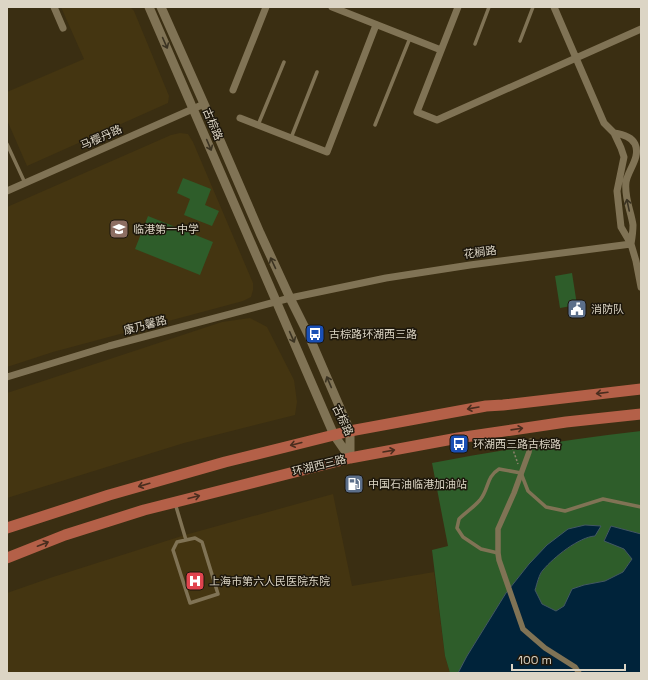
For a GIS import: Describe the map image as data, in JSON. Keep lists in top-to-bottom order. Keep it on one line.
{"streets":{"main road":["环湖西三路"],"street":["古棕路","马樱丹路","花榈路","康乃馨路"]},"crossings":[["古棕路","马樱丹路"],["古棕路","花榈路"],["古棕路","康乃馨路"],["古棕路","环湖西三路"],["花榈路","康乃馨路"]],"places":{"school or university":["临港第一中学"],"public building":["消防队"],"bus stop":["古棕路环湖西三路","环湖西三路古棕路"],"fuel station":["中国石油临港加油站"],"hospital":["上海市第六人民医院东院"]},"scale_bar":"100 m"}
